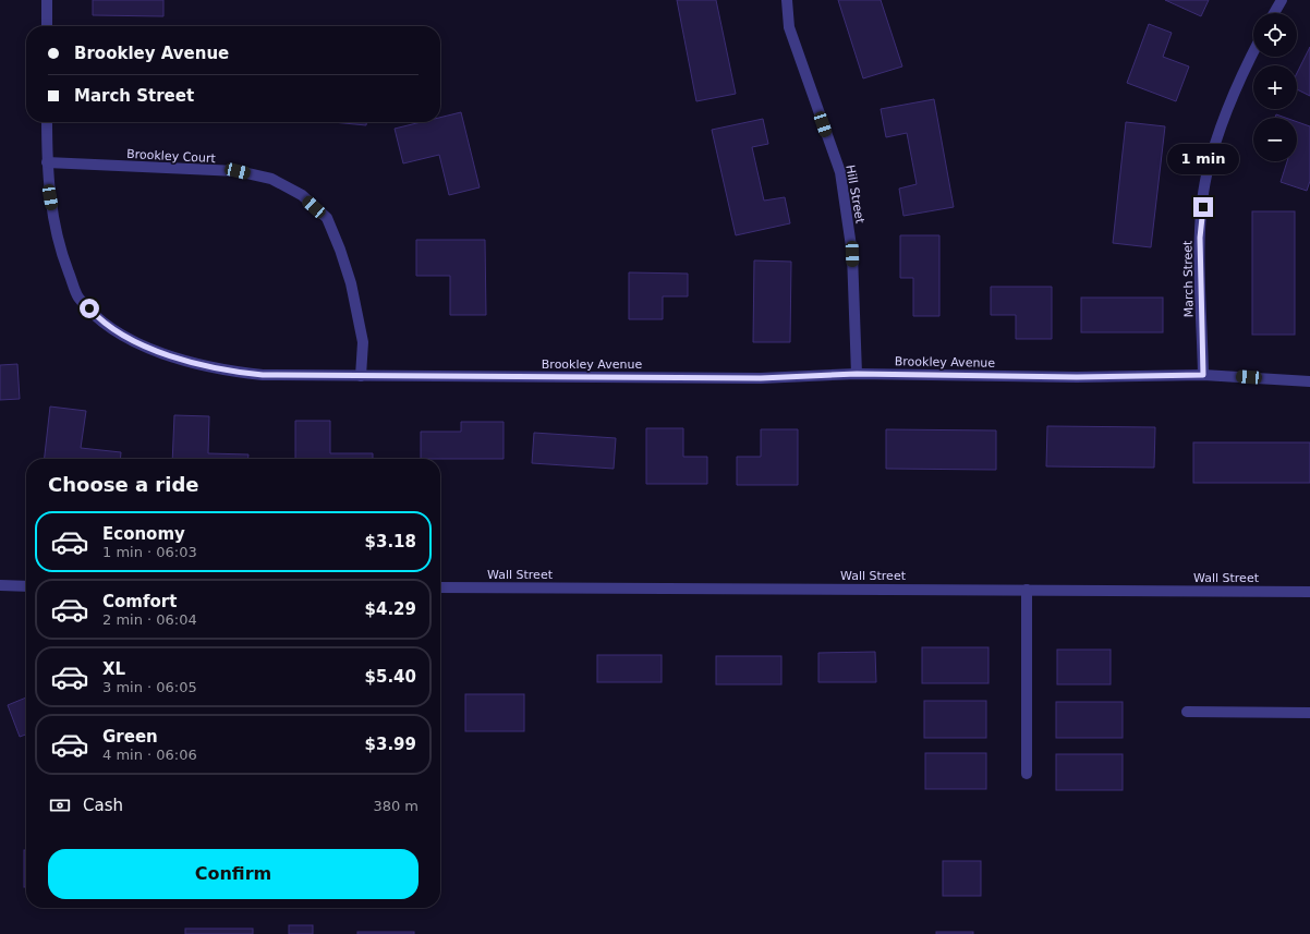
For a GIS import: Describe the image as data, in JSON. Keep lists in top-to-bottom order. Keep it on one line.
{"streets":{"street":["Brookley Court","Hill Street","March Street","Brookley Avenue","Wall Street"]},"crossings":[["Brookley Court","Brookley Avenue"],["Hill Street","Brookley Avenue"],["March Street","Brookley Avenue"]],"page":{"map_buttons":["+","−"],"banner":["Brookley Avenue","March Street"],"bubble":"1 min","heading":"Choose a ride","list":[{"name":"Economy","note":"1 min · 06:03","value":"$3.18"},{"name":"Comfort","note":"2 min · 06:04","value":"$4.29"},{"name":"XL","note":"3 min · 06:05","value":"$5.40"},{"name":"Green","note":"4 min · 06:06","value":"$3.99"}],"pay":["Cash","380 m"],"buttons":"Confirm"}}
